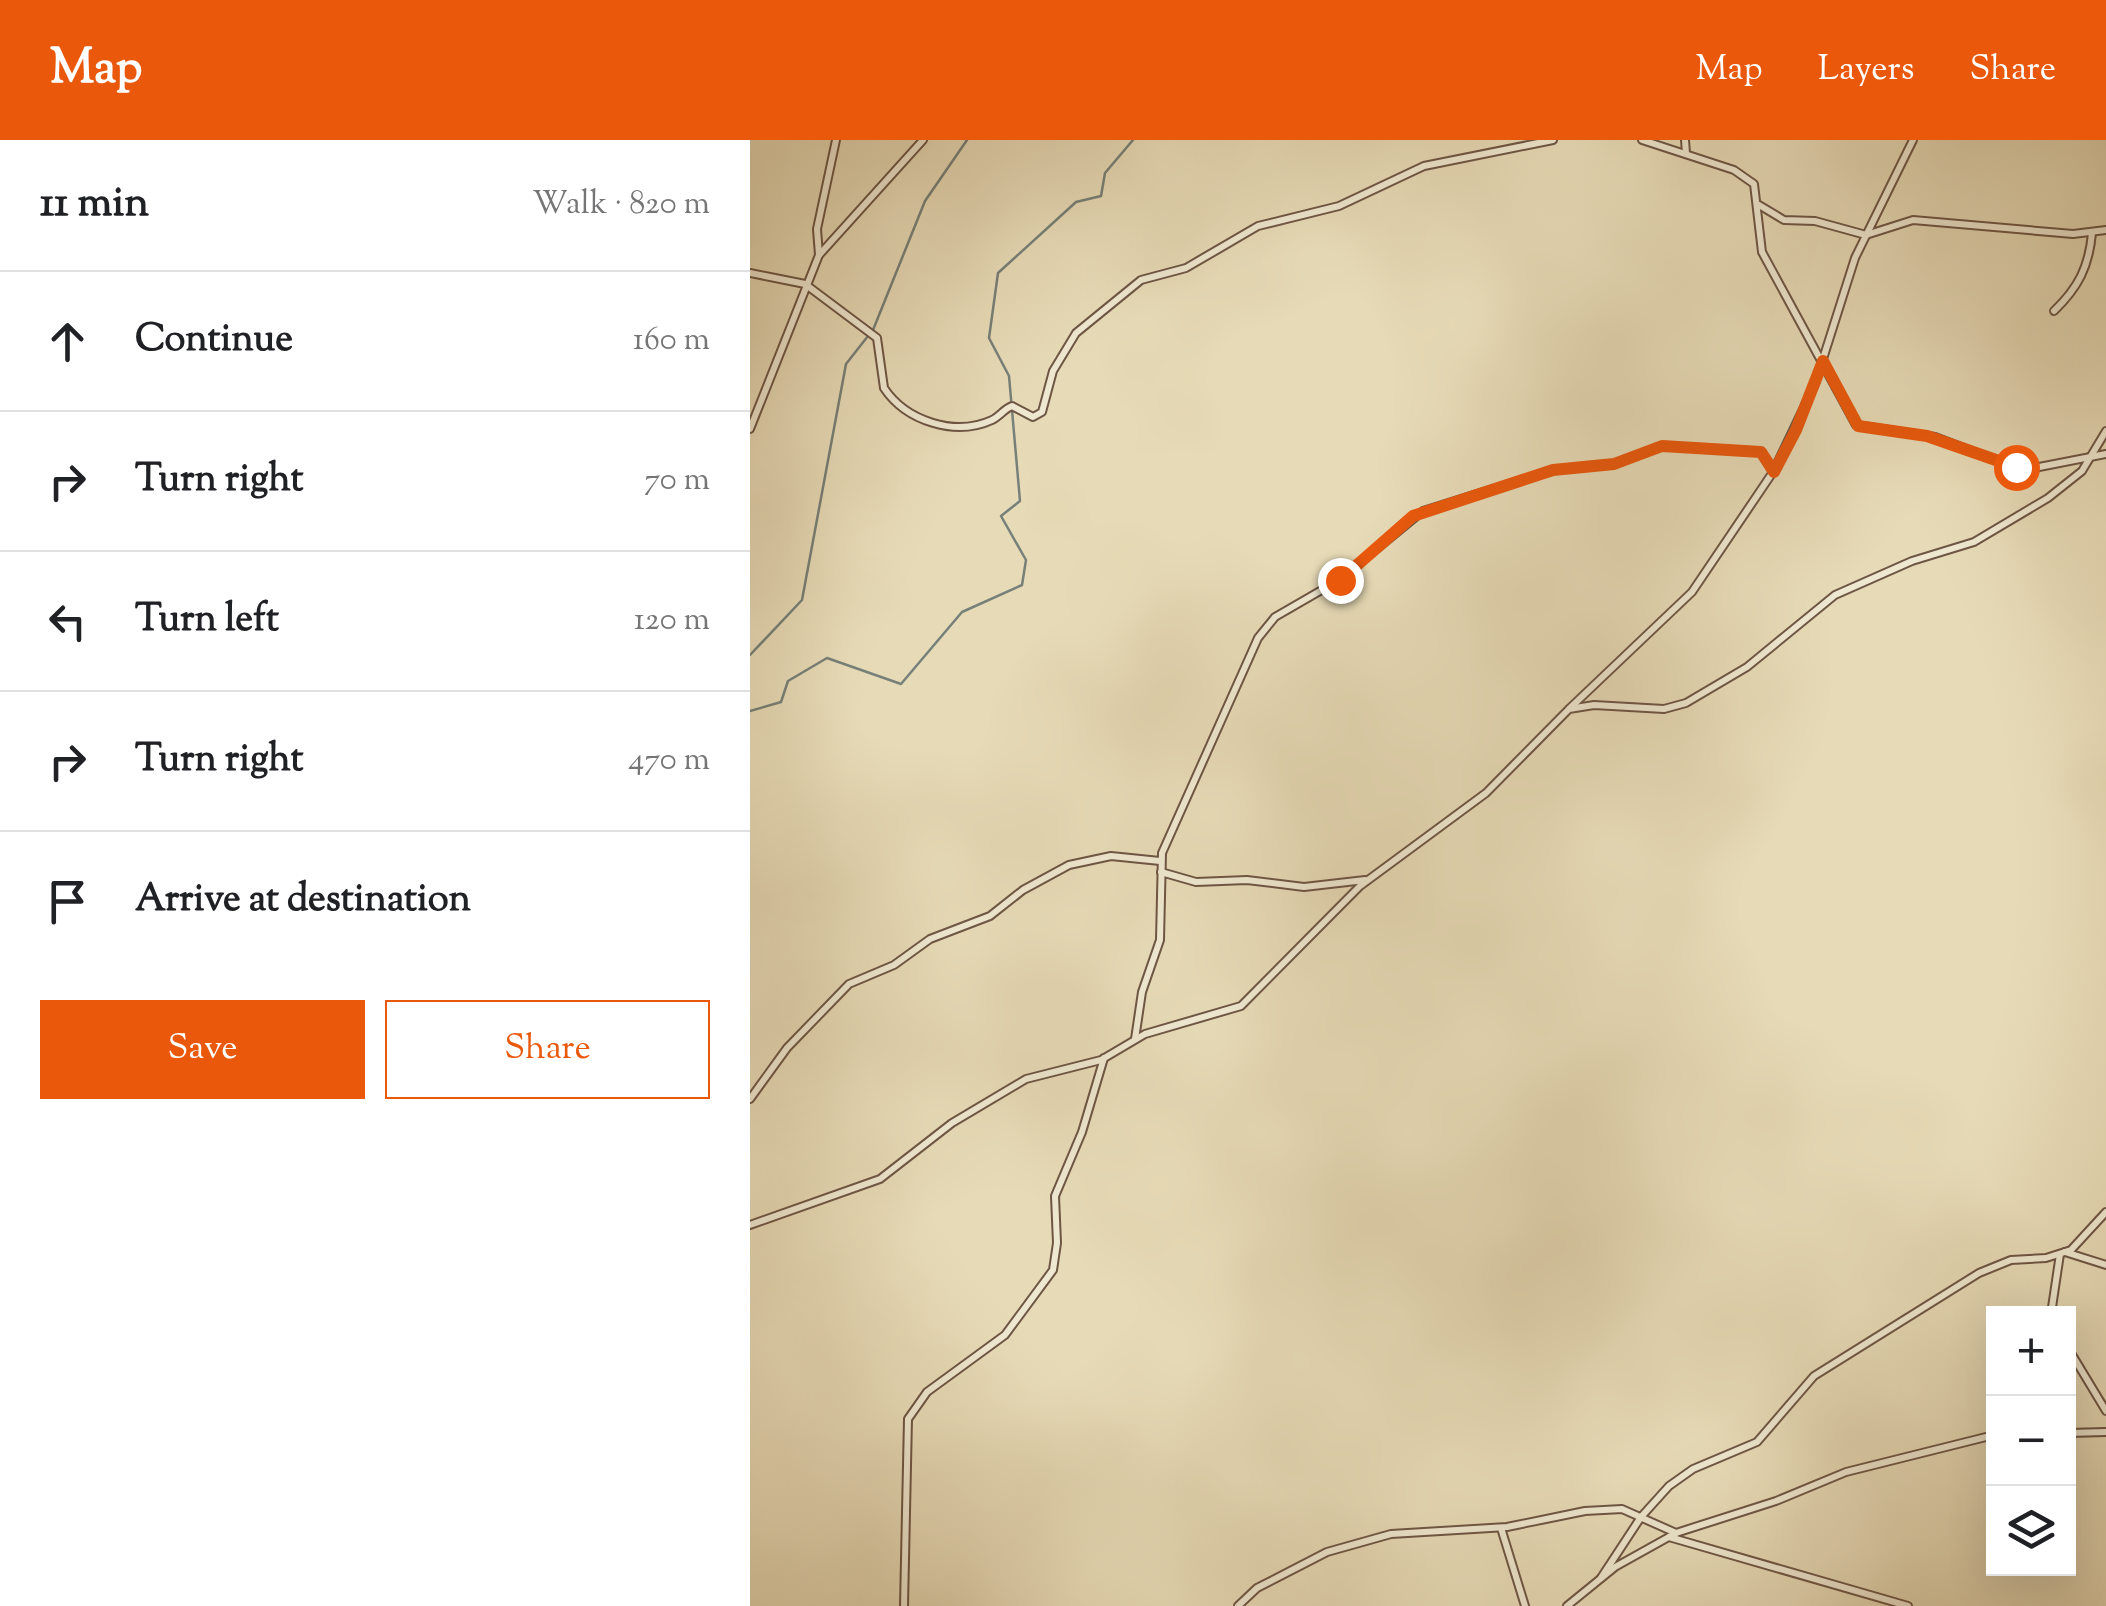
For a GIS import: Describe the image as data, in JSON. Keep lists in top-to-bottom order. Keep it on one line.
{"page":{"header":"Map","nav":["Map","Layers","Share"],"heading":["11 min","Walk · 820 m"],"list":[["Continue","160 m"],["Turn right","70 m"],["Turn left","120 m"],["Turn right","470 m"],"Arrive at destination"],"buttons":["Save","Share"],"map_buttons":["+","−"]}}
